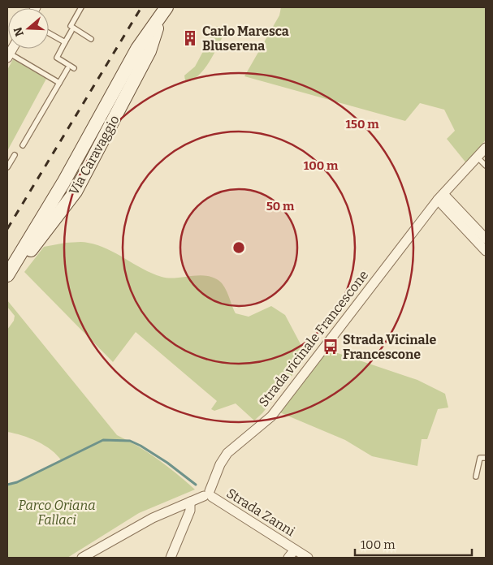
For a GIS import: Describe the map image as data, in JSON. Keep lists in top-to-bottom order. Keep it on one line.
{"streets":{"street":["Via Caravaggio","Strada vicinale Francescone","Strada Zanni"]},"crossings":[["Strada vicinale Francescone","Strada Zanni"]],"parks":["Parco Oriana Fallaci"],"places":{"building":["Carlo Maresca Bluserena"],"bus stop":["Strada Vicinale Francescone"]},"scale_bar":"100 m","north":"left","rings":["150 m","100 m","50 m"]}
